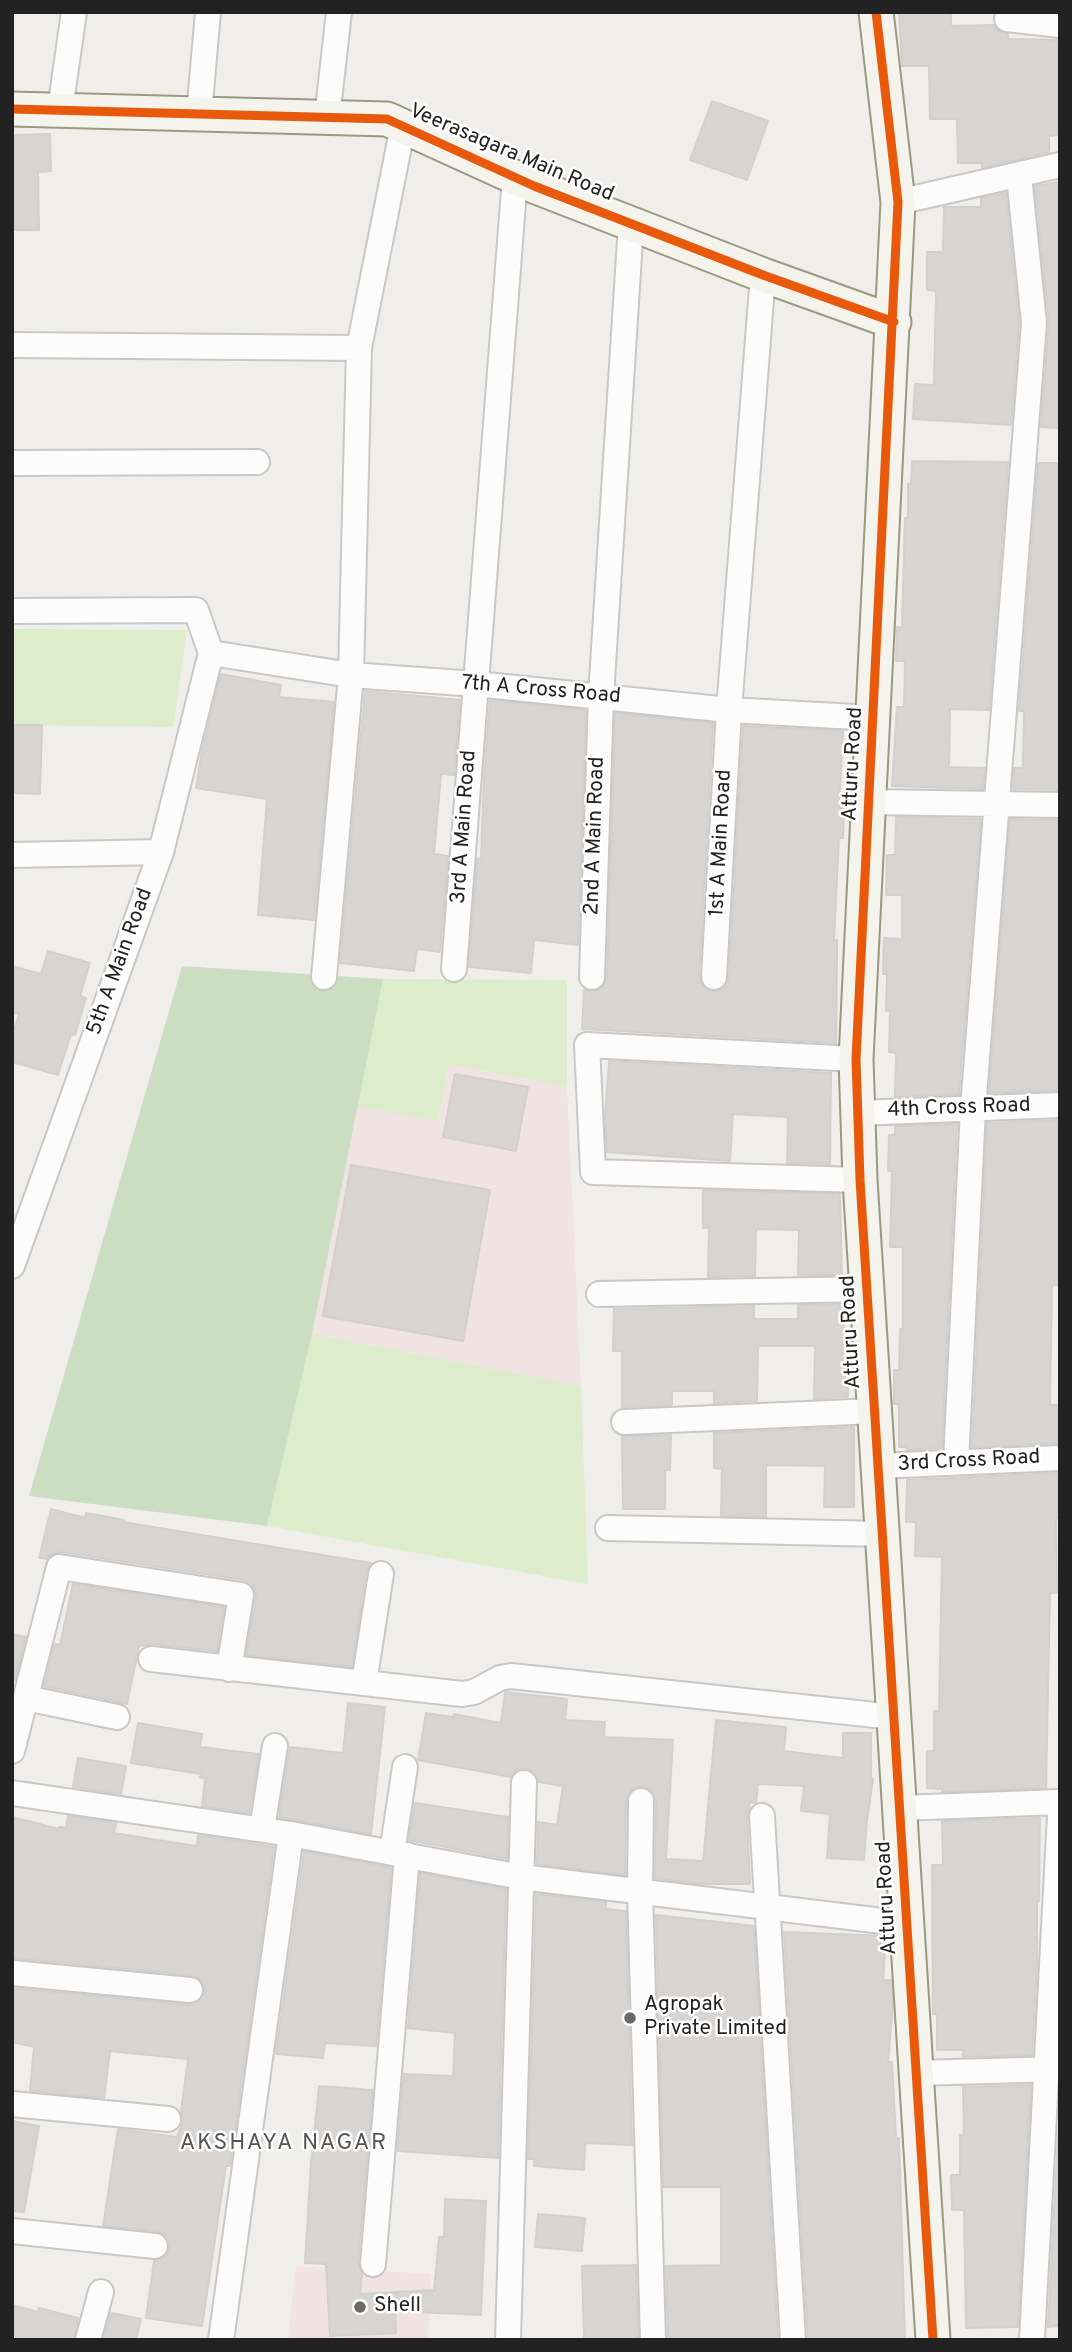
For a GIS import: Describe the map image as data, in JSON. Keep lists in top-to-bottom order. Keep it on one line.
{"streets":{"street":["Veerasagara Main Road","7th A Cross Road","Atturu Road","3rd A Main Road","2nd A Main Road","1st A Main Road","5th A Main Road","4th Cross Road","3rd Cross Road"]},"crossings":[["Veerasagara Main Road","Atturu Road"],["Veerasagara Main Road","3rd A Main Road"],["Veerasagara Main Road","2nd A Main Road"],["Veerasagara Main Road","1st A Main Road"],["7th A Cross Road","Atturu Road"],["7th A Cross Road","3rd A Main Road"],["7th A Cross Road","2nd A Main Road"],["7th A Cross Road","1st A Main Road"],["7th A Cross Road","5th A Main Road"],["Atturu Road","4th Cross Road"],["Atturu Road","3rd Cross Road"]],"districts":["AKSHAYA NAGAR"],"places":["Agropak Private Limited","Shell"]}
